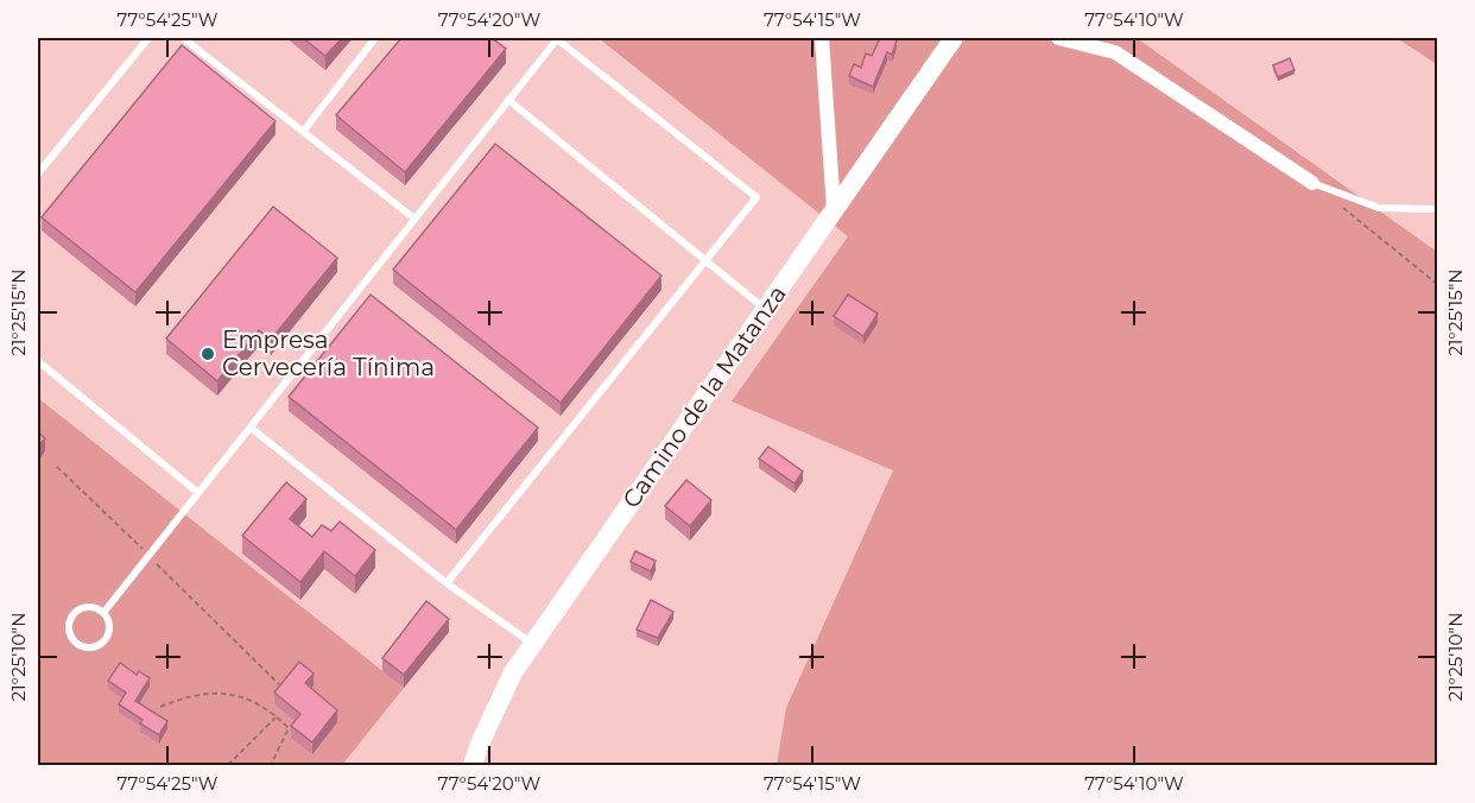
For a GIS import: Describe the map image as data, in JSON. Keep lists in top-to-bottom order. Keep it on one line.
{"streets":{"street":["Camino de la Matanza"]},"places":["Empresa Cervecería Tínima"],"coordinates":["77°54'25\"W","77°54'20\"W","77°54'15\"W","77°54'10\"W","21°25'15\"N","21°25'10\"N"]}
